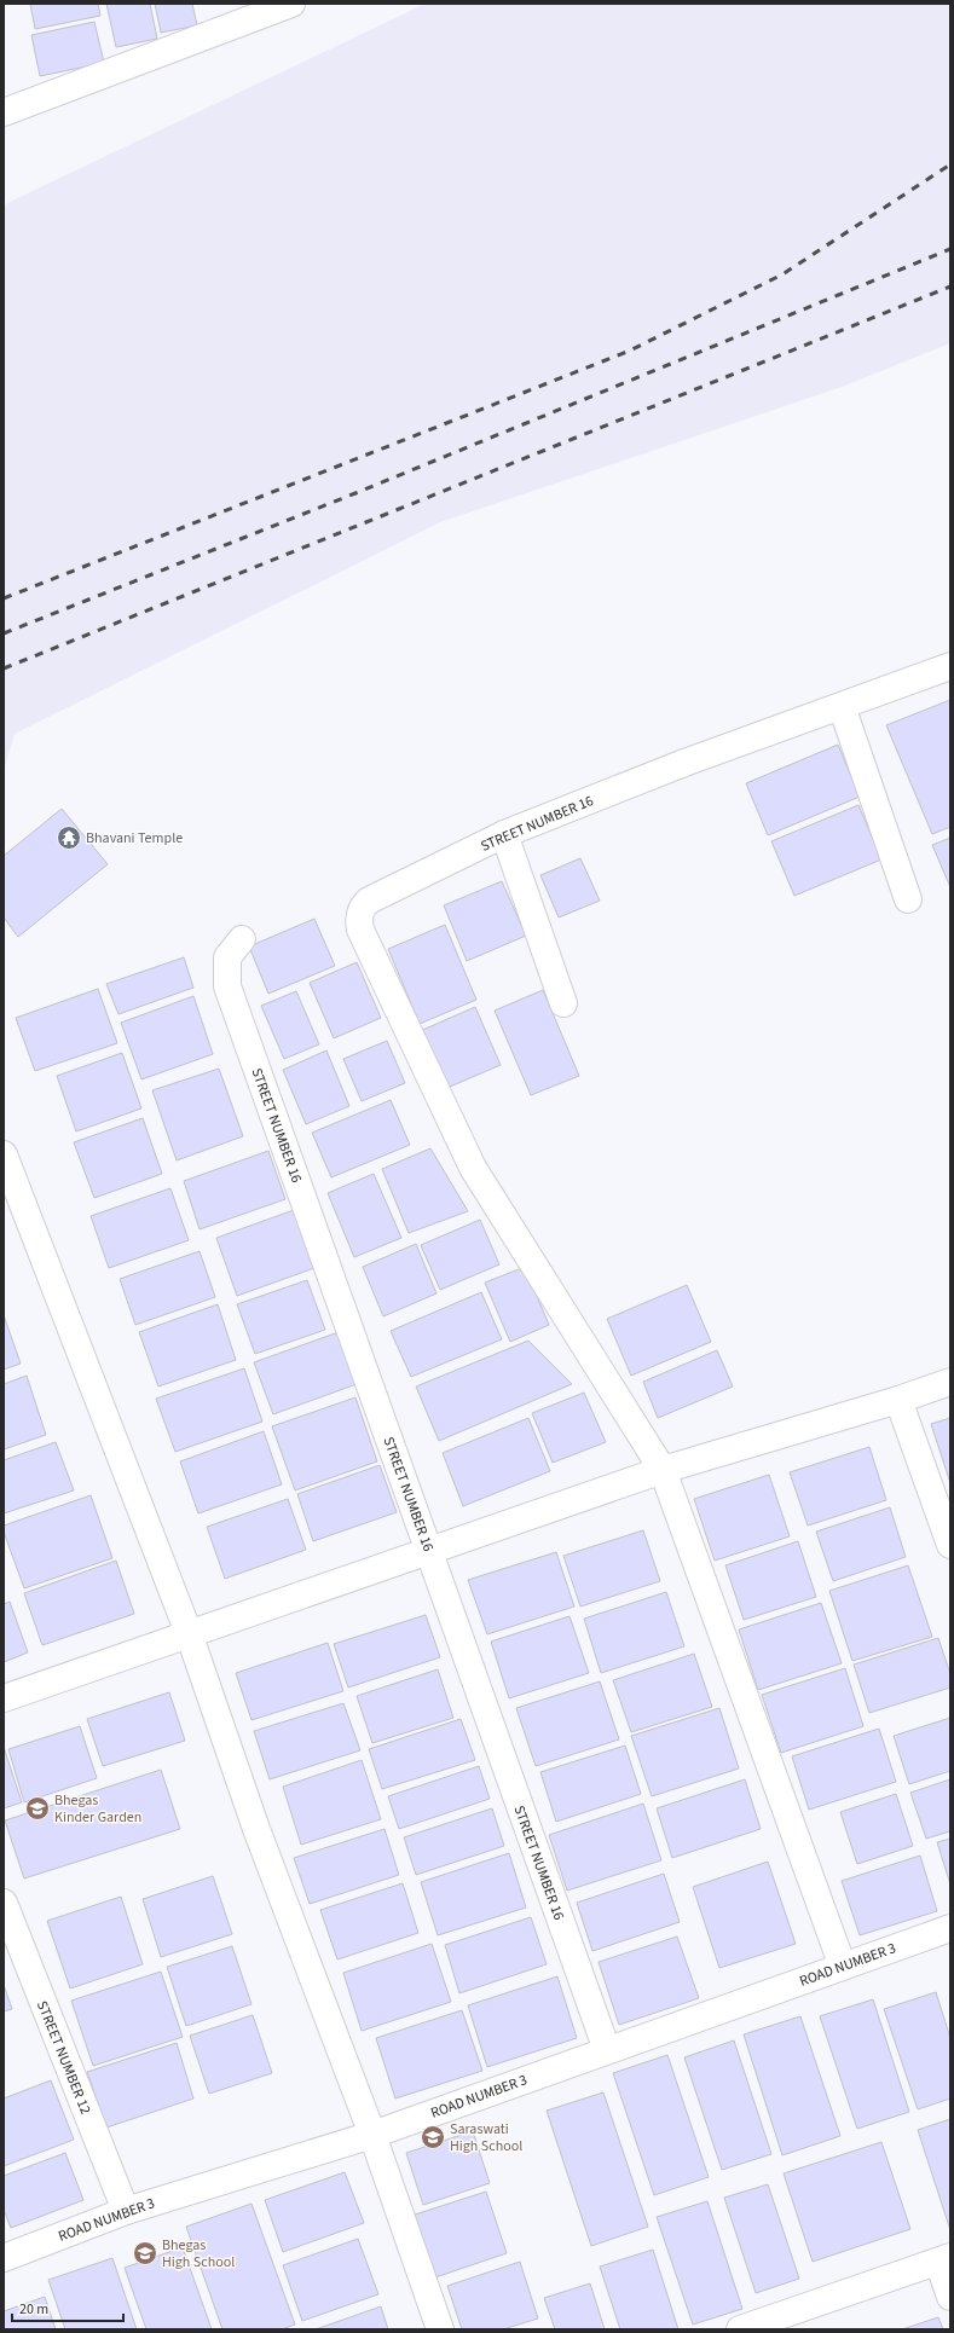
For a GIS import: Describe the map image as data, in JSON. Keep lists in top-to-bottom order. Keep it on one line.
{"streets":{"street":["STREET NUMBER 16","ROAD NUMBER 3","STREET NUMBER 12"]},"crossings":[["STREET NUMBER 16","ROAD NUMBER 3"],["ROAD NUMBER 3","STREET NUMBER 12"]],"places":{"temple":["Bhavani Temple"],"school or university":["Bhegas Kinder Garden","Saraswati High School","Bhegas High School"]},"scale_bar":"20 m"}
